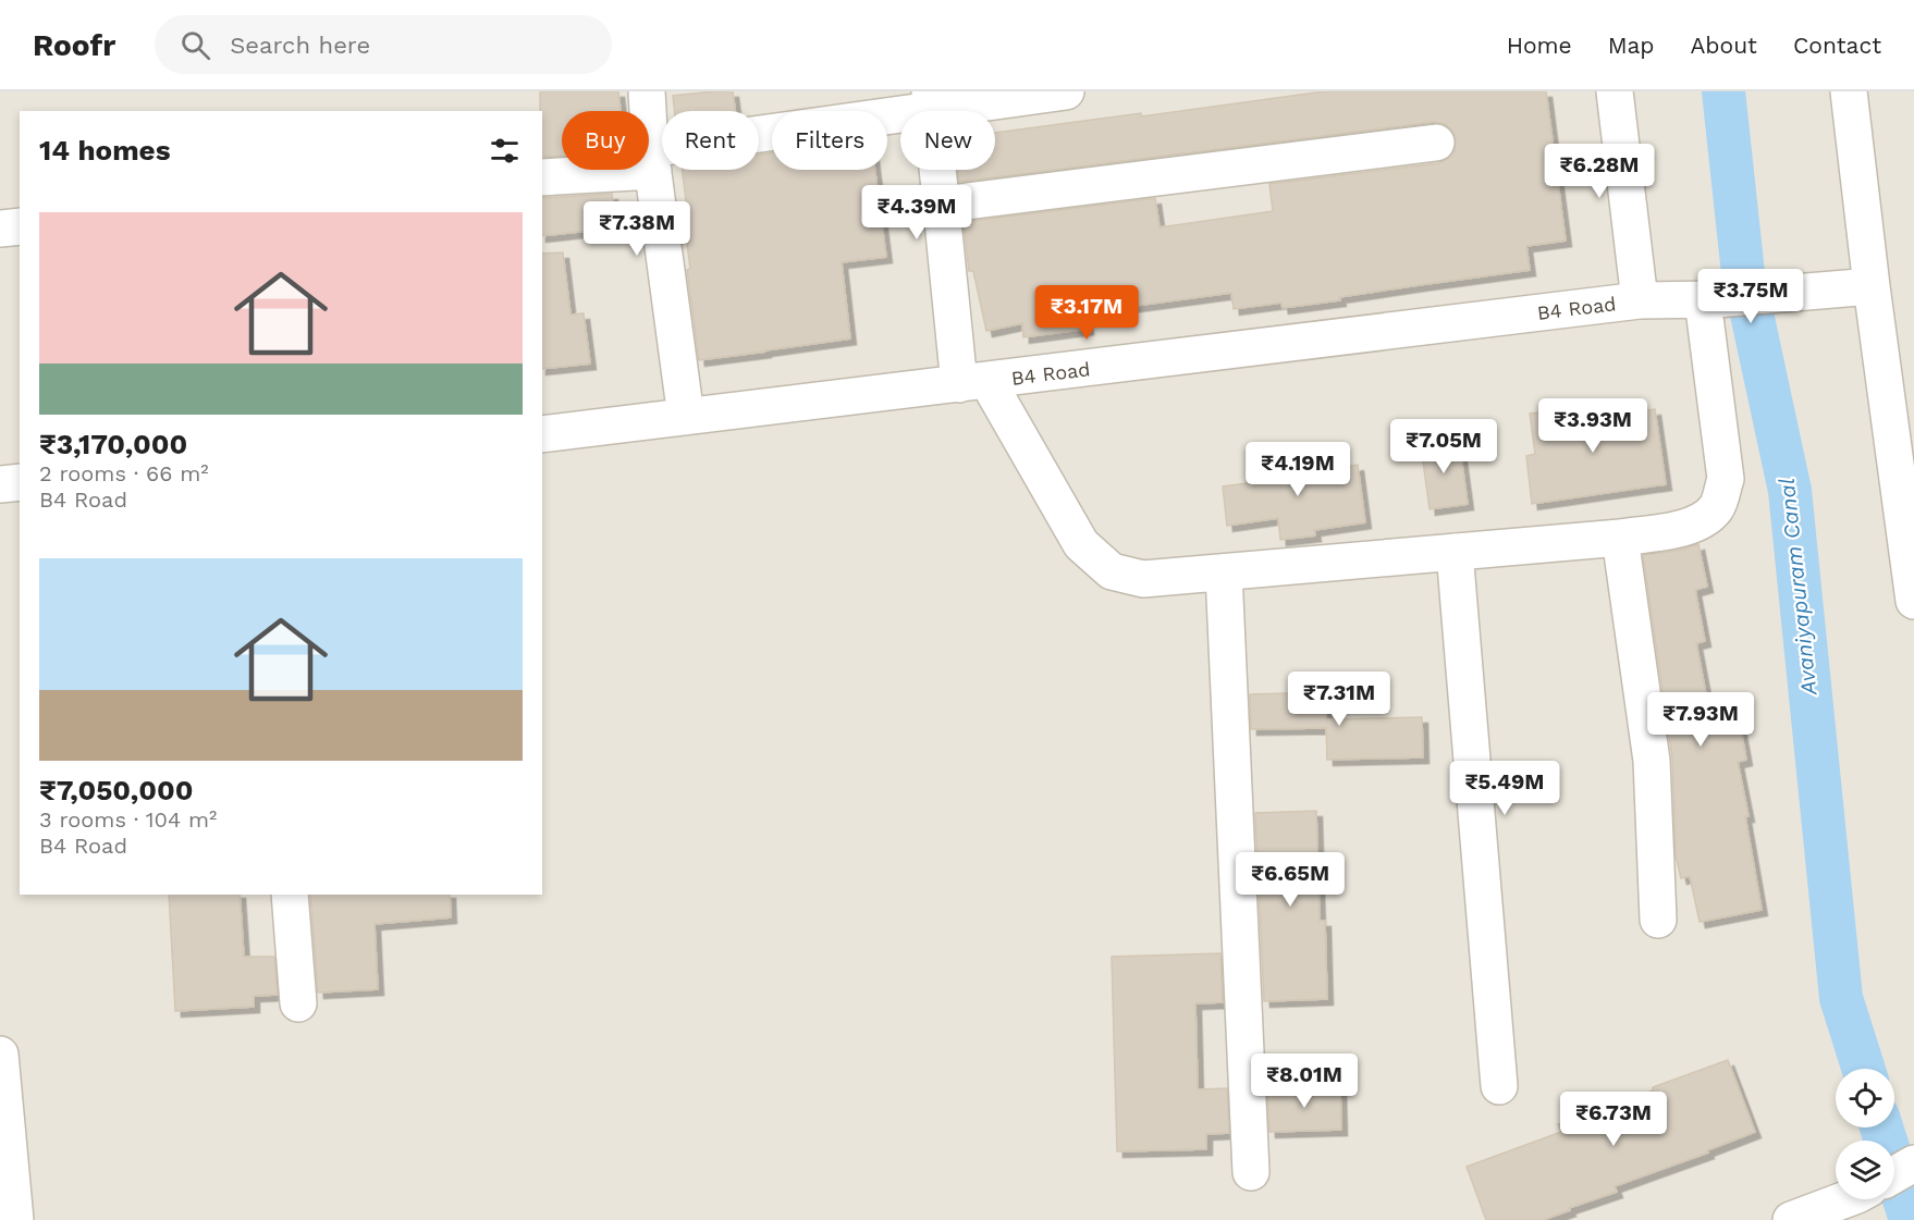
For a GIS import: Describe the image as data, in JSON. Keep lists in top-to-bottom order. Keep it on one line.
{"streets":{"street":["B4 Road"]},"water":["Avaniyapuram Canal"],"page":{"header":"Roofr","search":"Search here","nav":["Home","Map","About","Contact"],"chip":["Buy","Rent","Filters","New"],"heading":"14 homes","price":["₹6.28M","₹4.39M","₹7.38M","₹3.75M","₹3.17M","₹3.93M","₹7.05M","₹4.19M","₹7.31M","₹7.93M","₹5.49M","₹6.65M","₹8.01M","₹6.73M"],"list":[{"name":"₹3,170,000","note":"2 rooms · 66 m² · B4 Road"},{"name":"₹7,050,000","note":"3 rooms · 104 m² · B4 Road"}]}}
